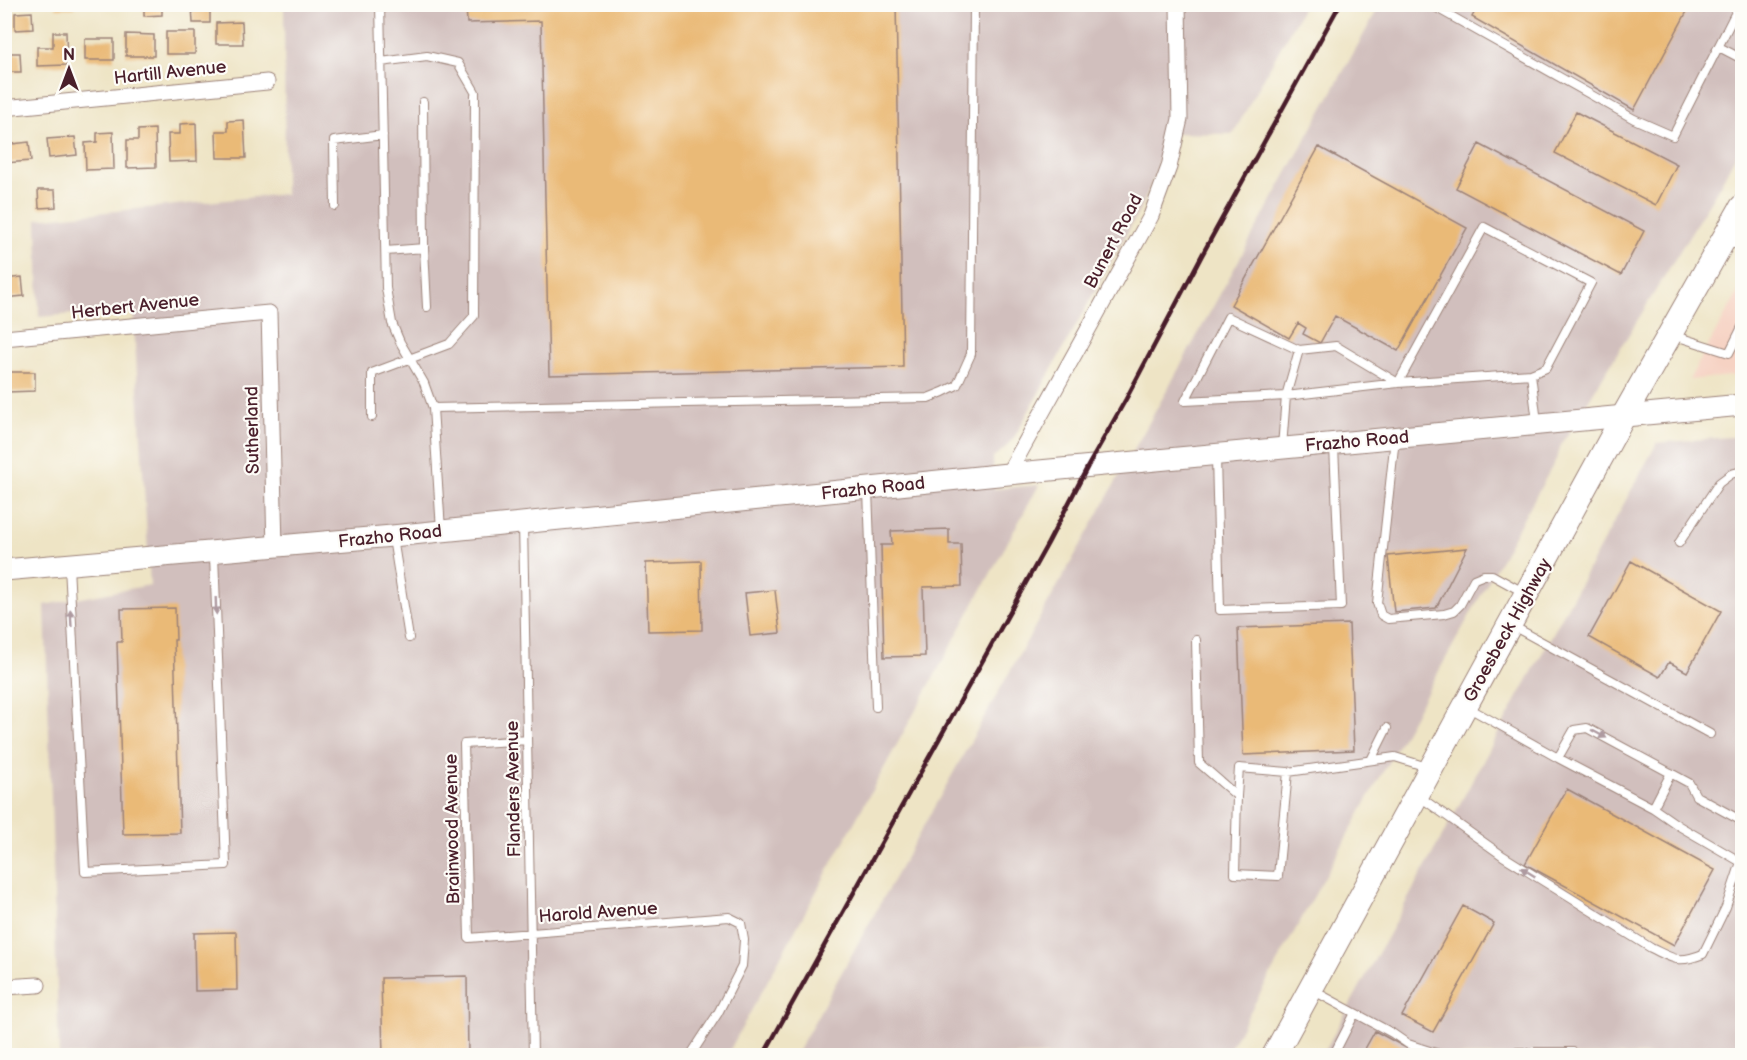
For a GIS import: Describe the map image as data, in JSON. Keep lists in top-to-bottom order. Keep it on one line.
{"streets":{"main road":["Groesbeck Highway"],"street":["Hartill Avenue","Bunert Road","Herbert Avenue","Sutherland","Frazho Road"],"lane":["Flanders Avenue","Brainwood Avenue","Harold Avenue"]},"crossings":[["Bunert Road","Frazho Road"],["Herbert Avenue","Sutherland"],["Sutherland","Frazho Road"],["Frazho Road","Groesbeck Highway"],["Frazho Road","Flanders Avenue"],["Flanders Avenue","Brainwood Avenue"],["Flanders Avenue","Harold Avenue"],["Brainwood Avenue","Harold Avenue"]],"north":"top"}
